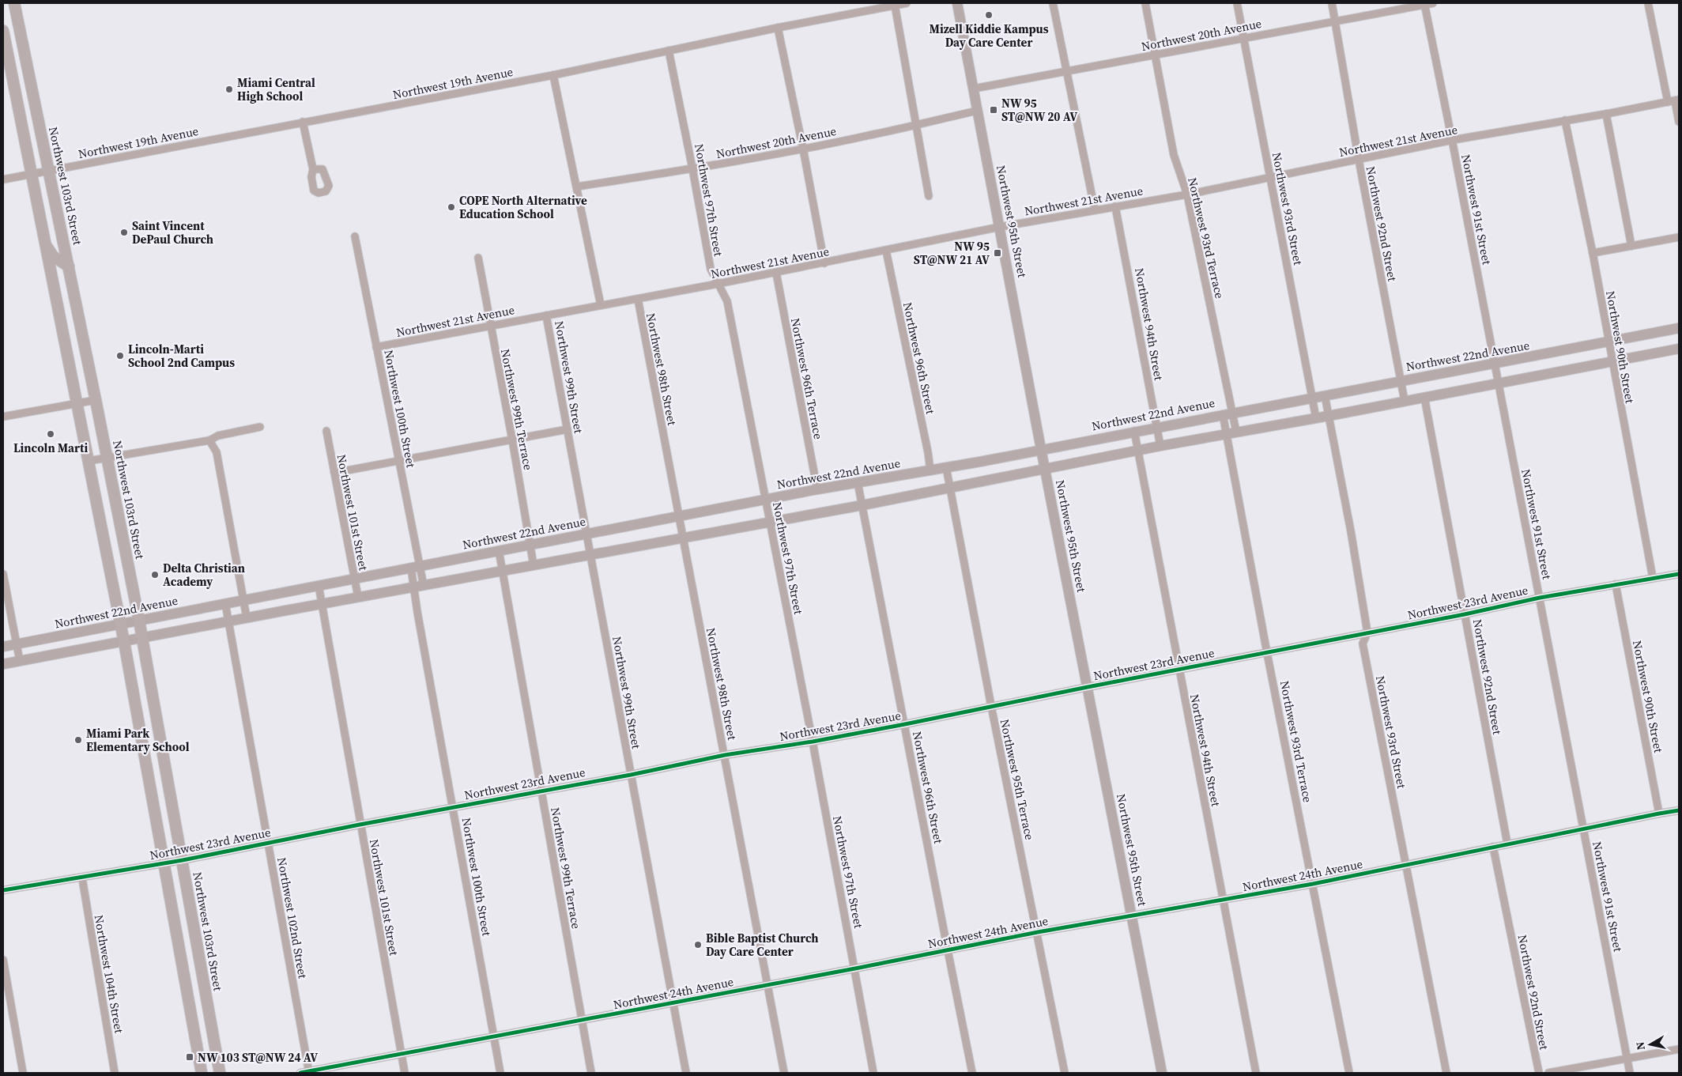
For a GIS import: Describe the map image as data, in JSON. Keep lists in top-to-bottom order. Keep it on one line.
{"streets":{"main road":["Northwest 103rd Street","Northwest 95th Street","Northwest 22nd Avenue"],"street":["Northwest 20th Avenue","Northwest 19th Avenue","Northwest 21st Avenue","Northwest 97th Street","Northwest 93rd Street","Northwest 91st Street","Northwest 92nd Street","Northwest 93rd Terrace","Northwest 94th Street","Northwest 90th Street","Northwest 96th Street","Northwest 98th Street","Northwest 99th Street","Northwest 96th Terrace","Northwest 100th Street","Northwest 99th Terrace","Northwest 101st Street","Northwest 23rd Avenue","Northwest 95th Terrace","Northwest 24th Avenue","Northwest 102nd Street","Northwest 104th Street"]},"crossings":[["Northwest 20th Avenue","Northwest 97th Street"],["Northwest 20th Avenue","Northwest 93rd Street"],["Northwest 20th Avenue","Northwest 91st Street"],["Northwest 20th Avenue","Northwest 95th Street"],["Northwest 20th Avenue","Northwest 92nd Street"],["Northwest 20th Avenue","Northwest 93rd Terrace"],["Northwest 19th Avenue","Northwest 103rd Street"],["Northwest 19th Avenue","Northwest 97th Street"],["Northwest 21st Avenue","Northwest 97th Street"],["Northwest 21st Avenue","Northwest 93rd Street"],["Northwest 21st Avenue","Northwest 91st Street"],["Northwest 21st Avenue","Northwest 95th Street"],["Northwest 21st Avenue","Northwest 92nd Street"],["Northwest 21st Avenue","Northwest 93rd Terrace"],["Northwest 21st Avenue","Northwest 94th Street"],["Northwest 21st Avenue","Northwest 90th Street"],["Northwest 21st Avenue","Northwest 96th Street"],["Northwest 21st Avenue","Northwest 98th Street"],["Northwest 21st Avenue","Northwest 99th Street"],["Northwest 21st Avenue","Northwest 96th Terrace"],["Northwest 21st Avenue","Northwest 100th Street"],["Northwest 21st Avenue","Northwest 99th Terrace"],["Northwest 103rd Street","Northwest 22nd Avenue"],["Northwest 103rd Street","Northwest 23rd Avenue"],["Northwest 97th Street","Northwest 22nd Avenue"],["Northwest 97th Street","Northwest 23rd Avenue"],["Northwest 97th Street","Northwest 24th Avenue"],["Northwest 93rd Street","Northwest 22nd Avenue"],["Northwest 93rd Street","Northwest 23rd Avenue"],["Northwest 93rd Street","Northwest 24th Avenue"],["Northwest 91st Street","Northwest 22nd Avenue"],["Northwest 91st Street","Northwest 23rd Avenue"],["Northwest 91st Street","Northwest 24th Avenue"],["Northwest 95th Street","Northwest 22nd Avenue"],["Northwest 95th Street","Northwest 23rd Avenue"],["Northwest 95th Street","Northwest 24th Avenue"],["Northwest 92nd Street","Northwest 22nd Avenue"],["Northwest 92nd Street","Northwest 23rd Avenue"],["Northwest 92nd Street","Northwest 24th Avenue"],["Northwest 93rd Terrace","Northwest 22nd Avenue"],["Northwest 93rd Terrace","Northwest 23rd Avenue"],["Northwest 93rd Terrace","Northwest 24th Avenue"],["Northwest 94th Street","Northwest 22nd Avenue"],["Northwest 94th Street","Northwest 23rd Avenue"],["Northwest 94th Street","Northwest 24th Avenue"],["Northwest 90th Street","Northwest 22nd Avenue"],["Northwest 90th Street","Northwest 23rd Avenue"],["Northwest 90th Street","Northwest 24th Avenue"],["Northwest 22nd Avenue","Northwest 96th Street"],["Northwest 22nd Avenue","Northwest 98th Street"],["Northwest 22nd Avenue","Northwest 99th Street"],["Northwest 22nd Avenue","Northwest 96th Terrace"],["Northwest 22nd Avenue","Northwest 100th Street"],["Northwest 22nd Avenue","Northwest 99th Terrace"],["Northwest 22nd Avenue","Northwest 101st Street"],["Northwest 22nd Avenue","Northwest 95th Terrace"],["Northwest 22nd Avenue","Northwest 102nd Street"],["Northwest 96th Street","Northwest 23rd Avenue"],["Northwest 96th Street","Northwest 24th Avenue"],["Northwest 98th Street","Northwest 23rd Avenue"],["Northwest 98th Street","Northwest 24th Avenue"],["Northwest 99th Street","Northwest 23rd Avenue"],["Northwest 99th Street","Northwest 24th Avenue"],["Northwest 100th Street","Northwest 23rd Avenue"],["Northwest 100th Street","Northwest 24th Avenue"],["Northwest 99th Terrace","Northwest 23rd Avenue"],["Northwest 99th Terrace","Northwest 24th Avenue"],["Northwest 101st Street","Northwest 23rd Avenue"],["Northwest 101st Street","Northwest 24th Avenue"],["Northwest 23rd Avenue","Northwest 95th Terrace"],["Northwest 23rd Avenue","Northwest 102nd Street"],["Northwest 23rd Avenue","Northwest 104th Street"],["Northwest 95th Terrace","Northwest 24th Avenue"],["Northwest 24th Avenue","Northwest 102nd Street"]],"places":{"other":["Mizell Kiddie Kampus Day Care Center","Miami Central High School","COPE North Alternative Education School","Saint Vincent DePaul Church","Lincoln-Marti School 2nd Campus","Lincoln Marti","Delta Christian Academy","Miami Park Elementary School","Bible Baptist Church Day Care Center"],"transit":["NW 95 ST@NW 20 AV","NW 95 ST@NW 21 AV","NW 103 ST@NW 24 AV"]},"north":"left"}
